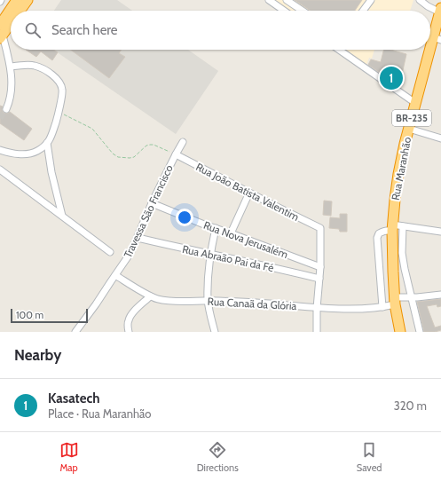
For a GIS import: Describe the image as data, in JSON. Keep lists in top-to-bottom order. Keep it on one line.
{"streets":{"highway":["BR-235","Rua Maranhão"],"street":["Rua João Batista Valentim","Travessa São Francisco","Rua Nova Jerusalém","Rua Abraão Pai da Fé","Rua Canaã da Glória"]},"crossings":[["Rua Maranhão","Rua Canaã da Glória"],["Rua João Batista Valentim","Travessa São Francisco"],["Rua João Batista Valentim","Rua Nova Jerusalém"],["Travessa São Francisco","Rua Nova Jerusalém"],["Travessa São Francisco","Rua Abraão Pai da Fé"],["Travessa São Francisco","Rua Canaã da Glória"]],"scale_bar":"100 m","page":{"search":"Search here","pins":"1","scale":"100 m","heading":"Nearby","list":[{"mark":"1","name":"Kasatech","note":"Place · Rua Maranhão","value":"320 m"}],"nav":["Map","Directions","Saved"]}}
